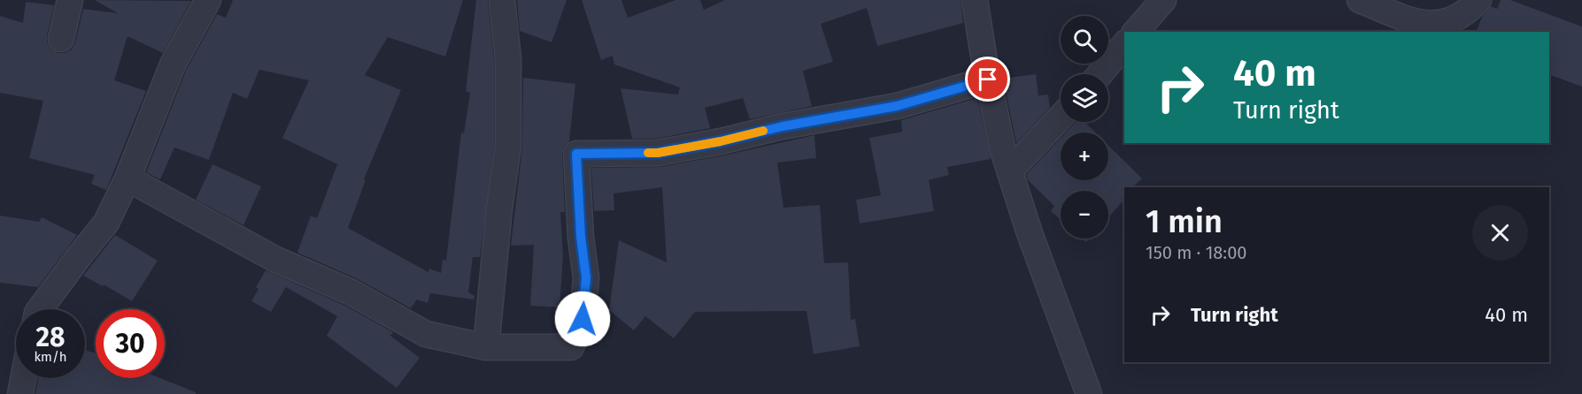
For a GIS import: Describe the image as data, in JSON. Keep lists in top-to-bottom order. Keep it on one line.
{"page":{"map_buttons":["+","−"],"turn":["40 m","Turn right"],"heading":["1 min","150 m · 18:00"],"list":[{"name":"Turn right","value":"40 m"}],"speed":"28 km/h","limit":"30"}}
